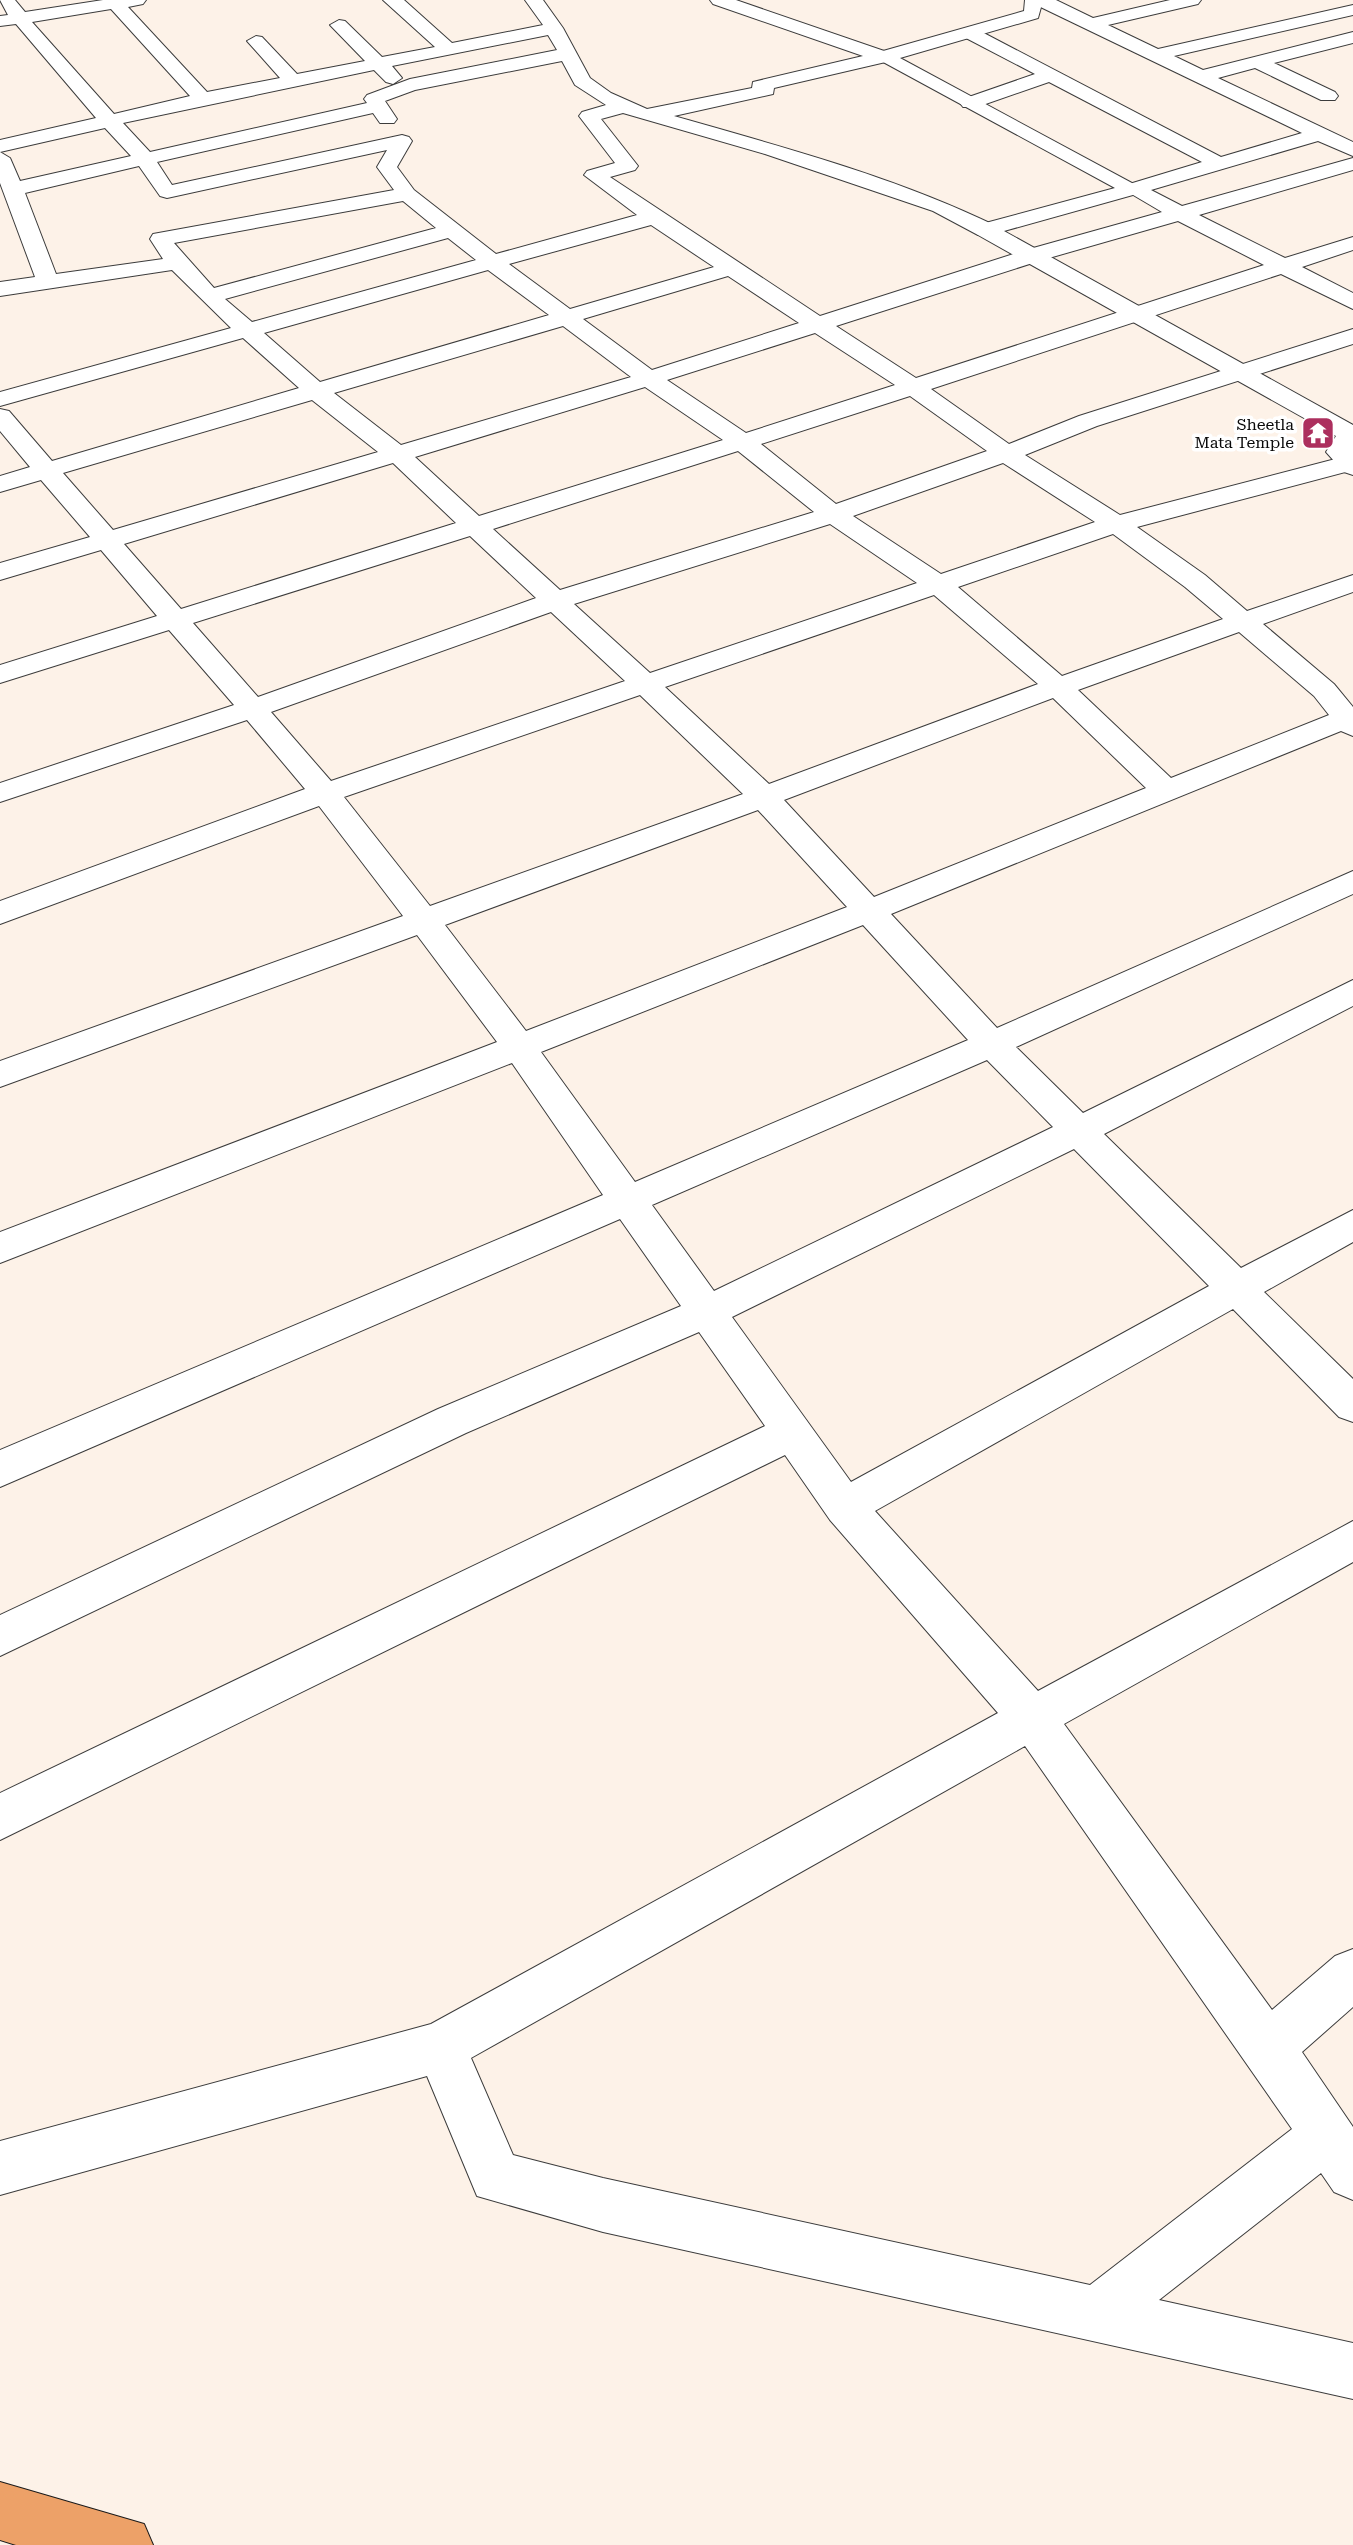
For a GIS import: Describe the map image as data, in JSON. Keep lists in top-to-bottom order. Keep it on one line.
{"places":{"temple":["Sheetla Mata Temple"]}}
